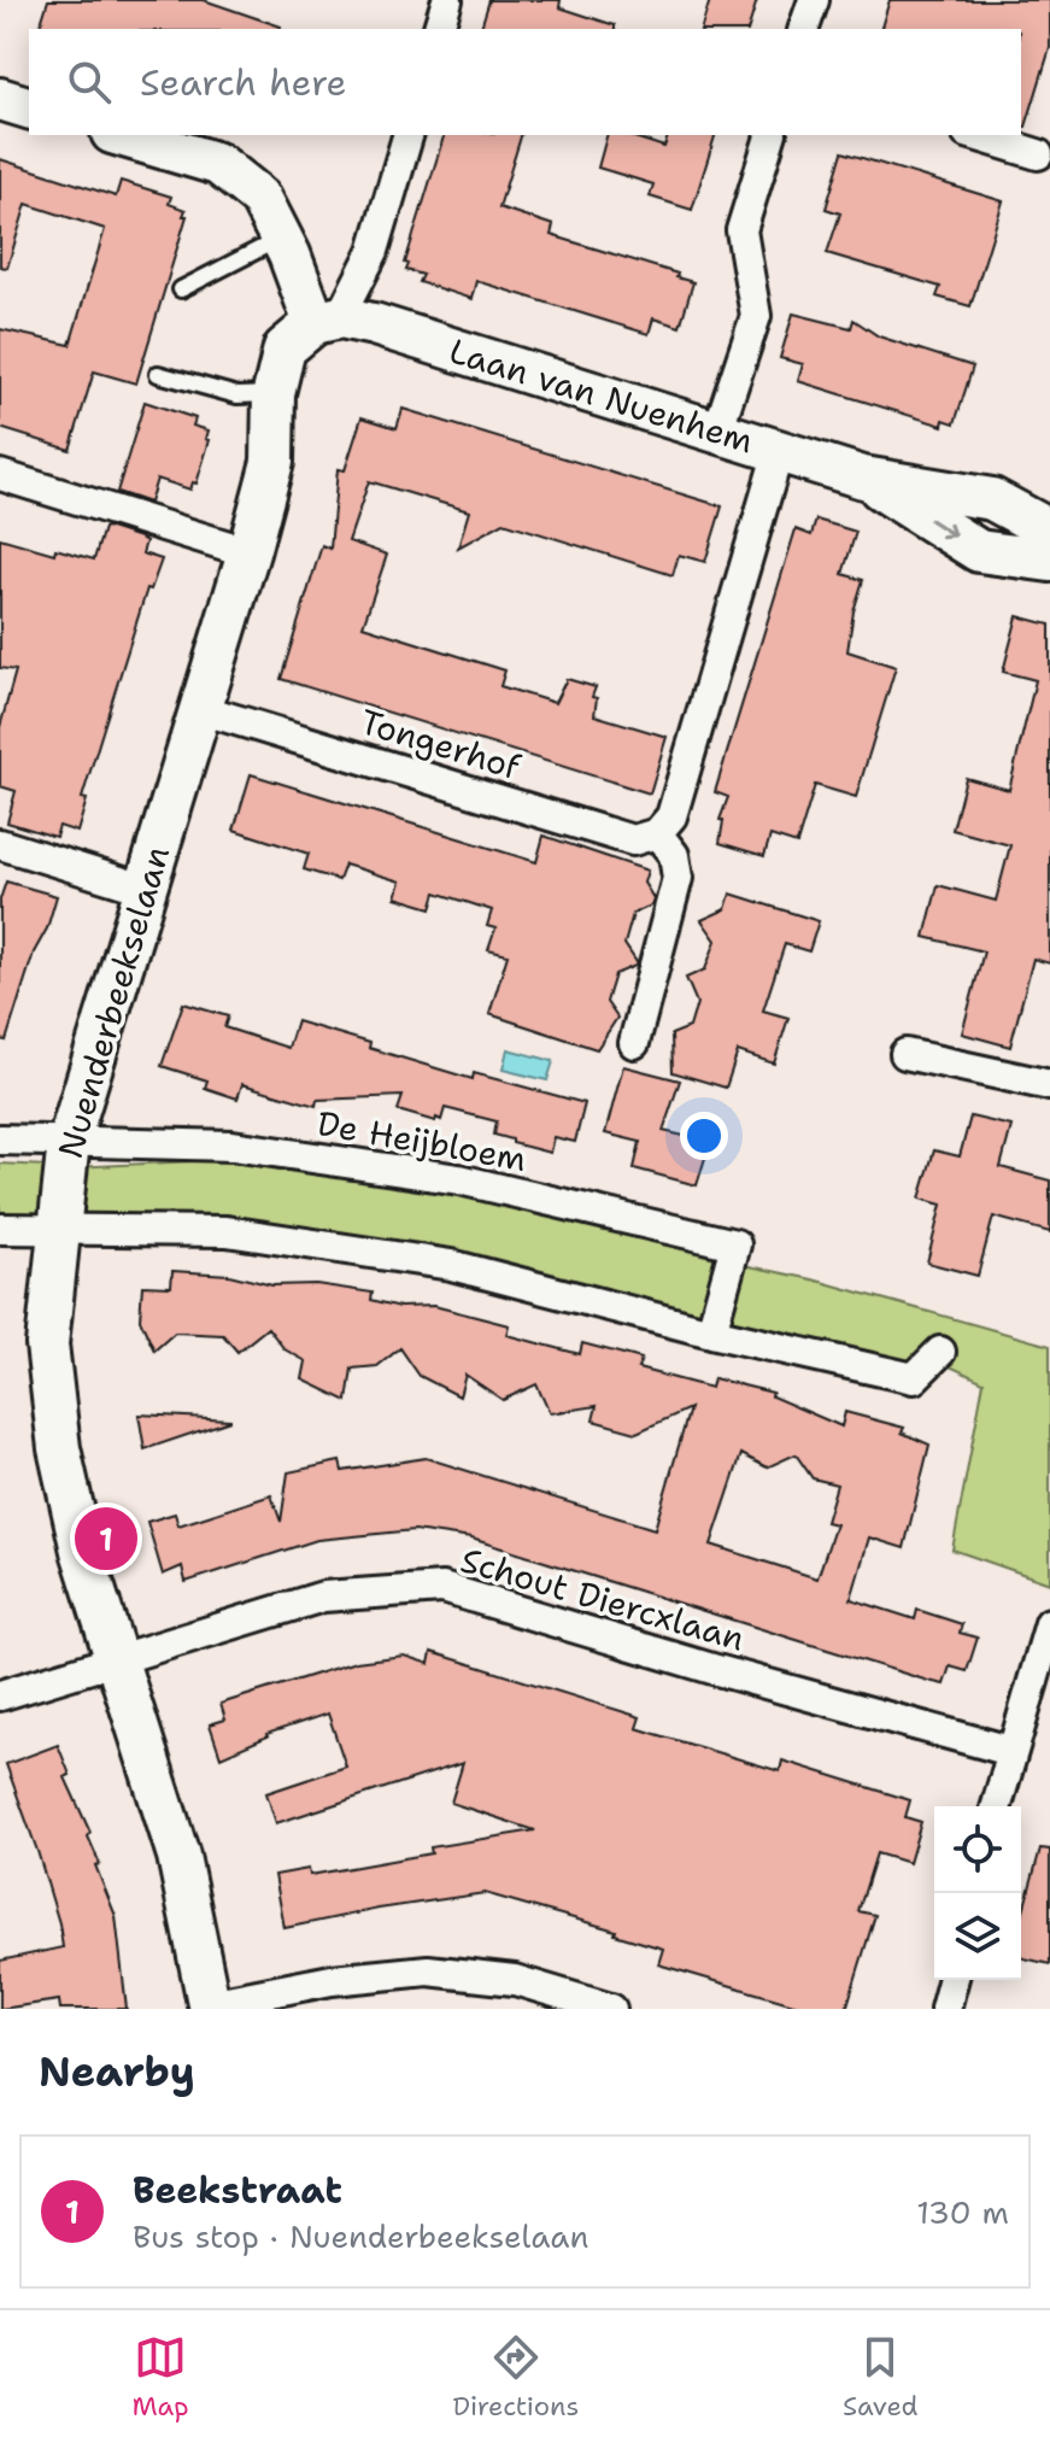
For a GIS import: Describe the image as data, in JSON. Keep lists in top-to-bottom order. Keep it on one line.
{"streets":{"street":["Laan van Nuenhem","Tongerhof","Nuenderbeekselaan","De Heijbloem","Schout Diercxlaan"]},"crossings":[["Laan van Nuenhem","Nuenderbeekselaan"],["Tongerhof","Nuenderbeekselaan"],["Nuenderbeekselaan","De Heijbloem"],["Nuenderbeekselaan","Schout Diercxlaan"]],"page":{"search":"Search here","pins":"1","heading":"Nearby","list":[{"mark":"1","name":"Beekstraat","note":"Bus stop · Nuenderbeekselaan","value":"130 m"}],"nav":["Map","Directions","Saved"]}}
